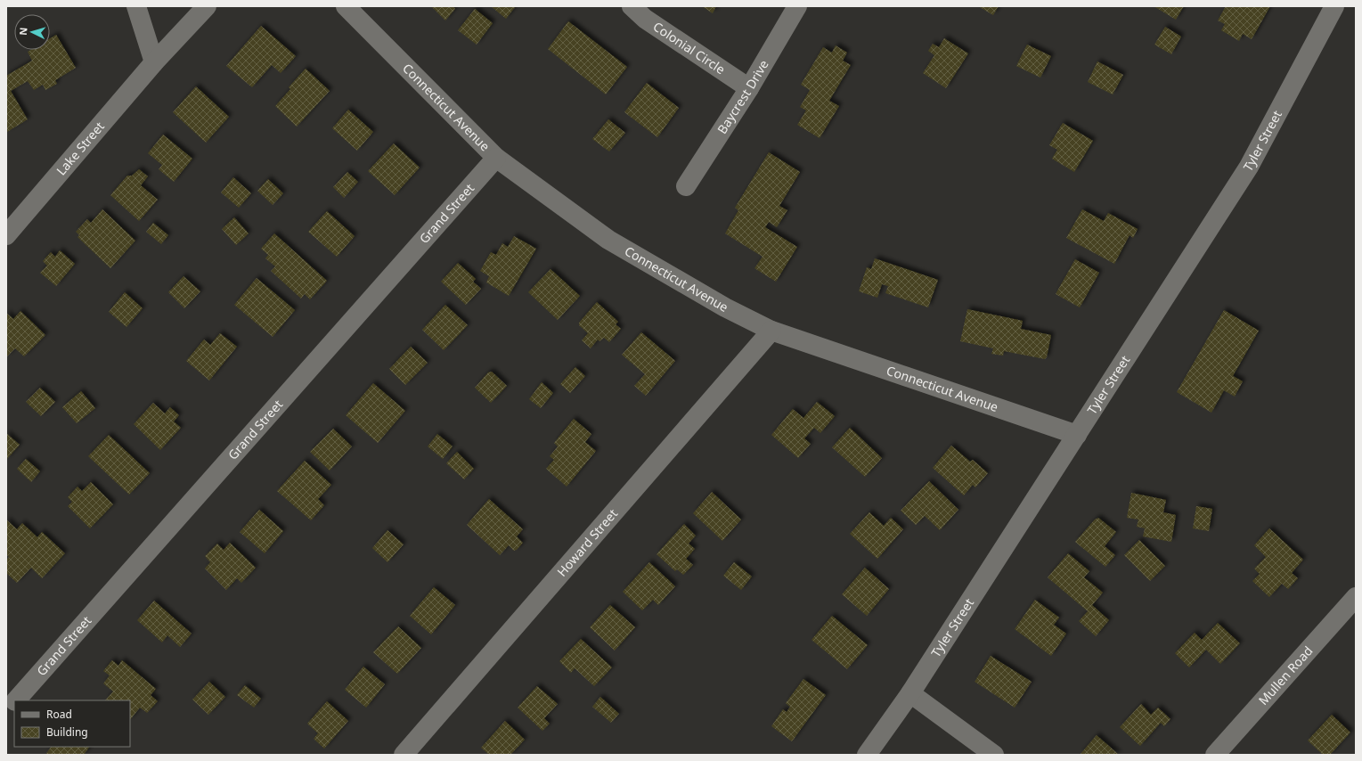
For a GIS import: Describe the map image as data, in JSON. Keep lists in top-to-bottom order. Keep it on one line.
{"streets":{"street":["Colonial Circle","Baycrest Drive","Connecticut Avenue","Tyler Street","Lake Street","Grand Street","Howard Street","Mullen Road"]},"crossings":[["Colonial Circle","Baycrest Drive"],["Connecticut Avenue","Tyler Street"],["Connecticut Avenue","Grand Street"],["Connecticut Avenue","Howard Street"]],"legend":["Road","Building"],"north":"left"}
